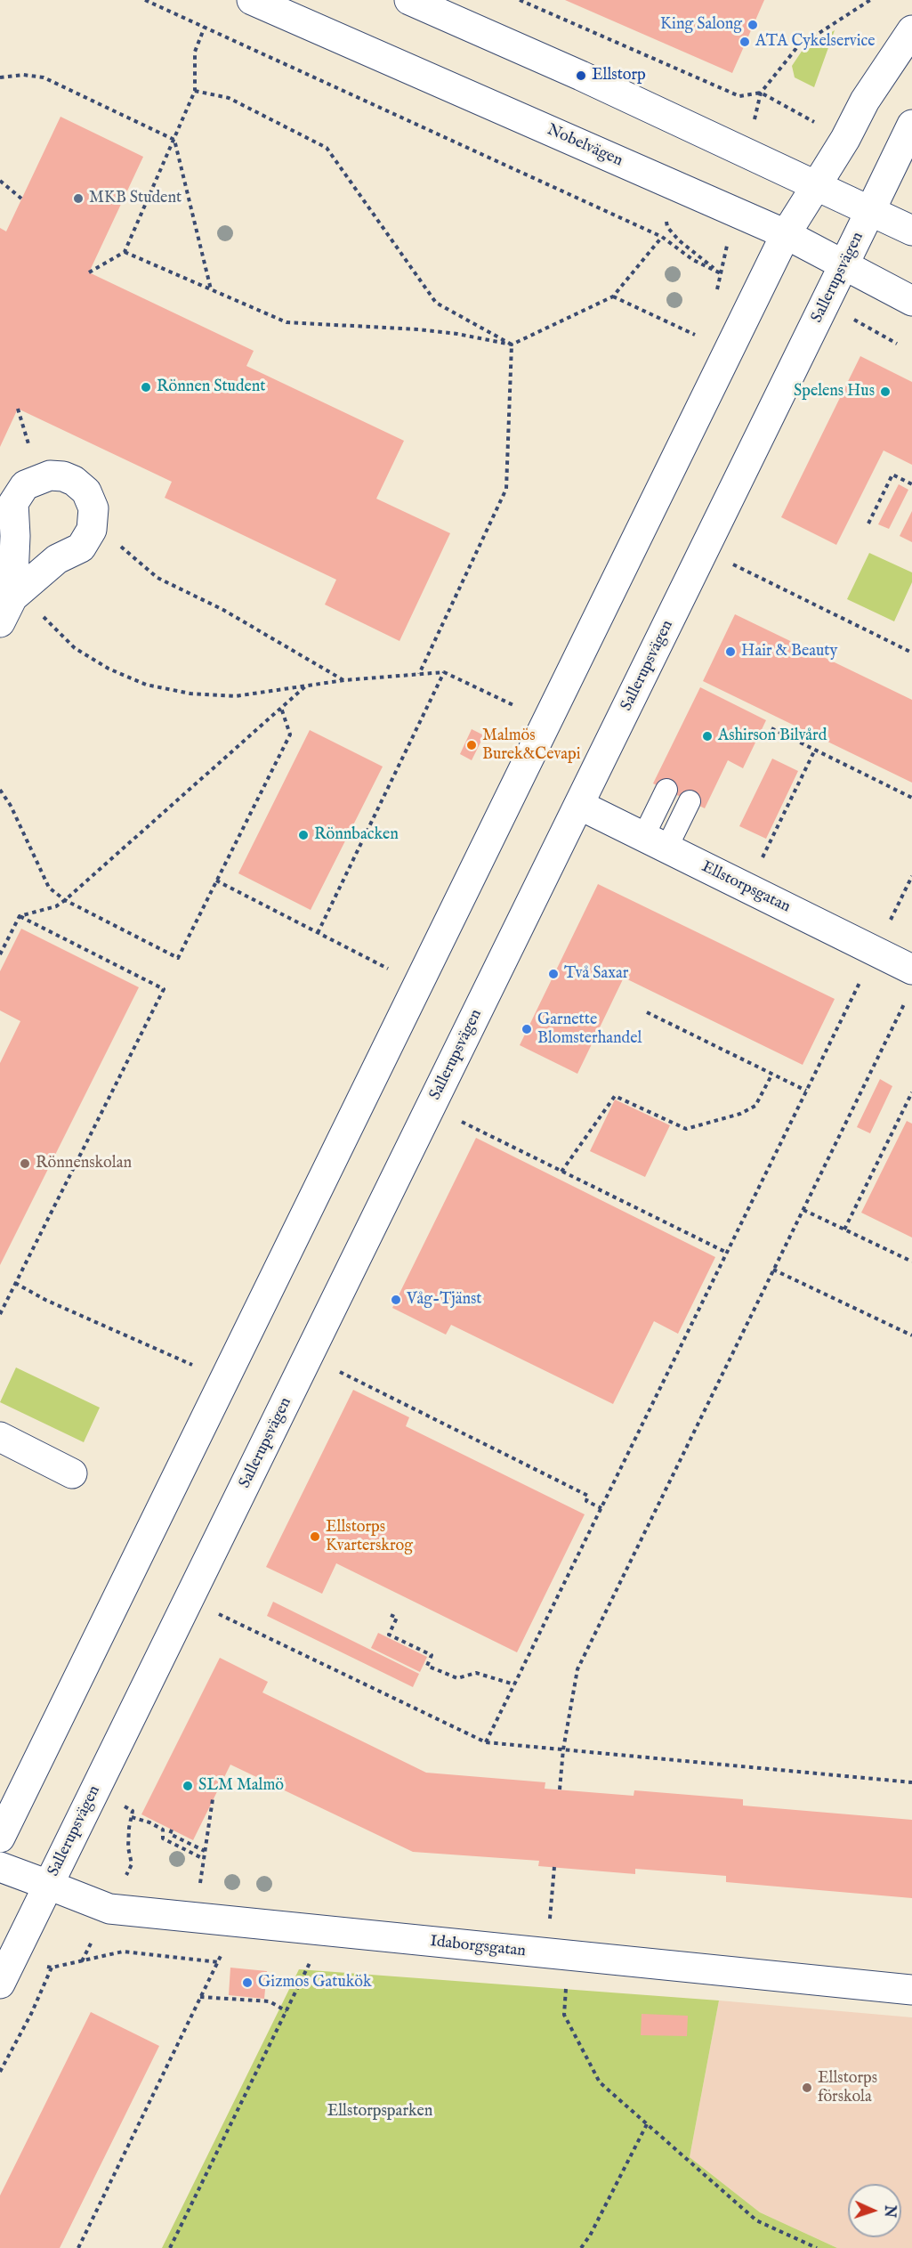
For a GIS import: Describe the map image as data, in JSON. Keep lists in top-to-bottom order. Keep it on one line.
{"streets":{"main road":["Nobelvägen","Sallerupsvägen","Ellstorpsgatan","Idaborgsgatan"]},"crossings":[["Nobelvägen","Sallerupsvägen"],["Sallerupsvägen","Ellstorpsgatan"],["Sallerupsvägen","Idaborgsgatan"]],"parks":["Ellstorpsparken"],"places":["King Salong","ATA Cykelservice","Ellstorp","MKB Student","Rönnen Student","Spelens Hus","Hair & Beauty","Ashirson Bilvård","Malmös Burek&Cevapi","Rönnbacken","Två Saxar","Garnette Blomsterhandel","Rönnenskolan","Våg-Tjänst","Ellstorps Kvarterskrog","SLM Malmö","Gizmos Gatukök","Ellstorps förskola"],"north":"right"}
